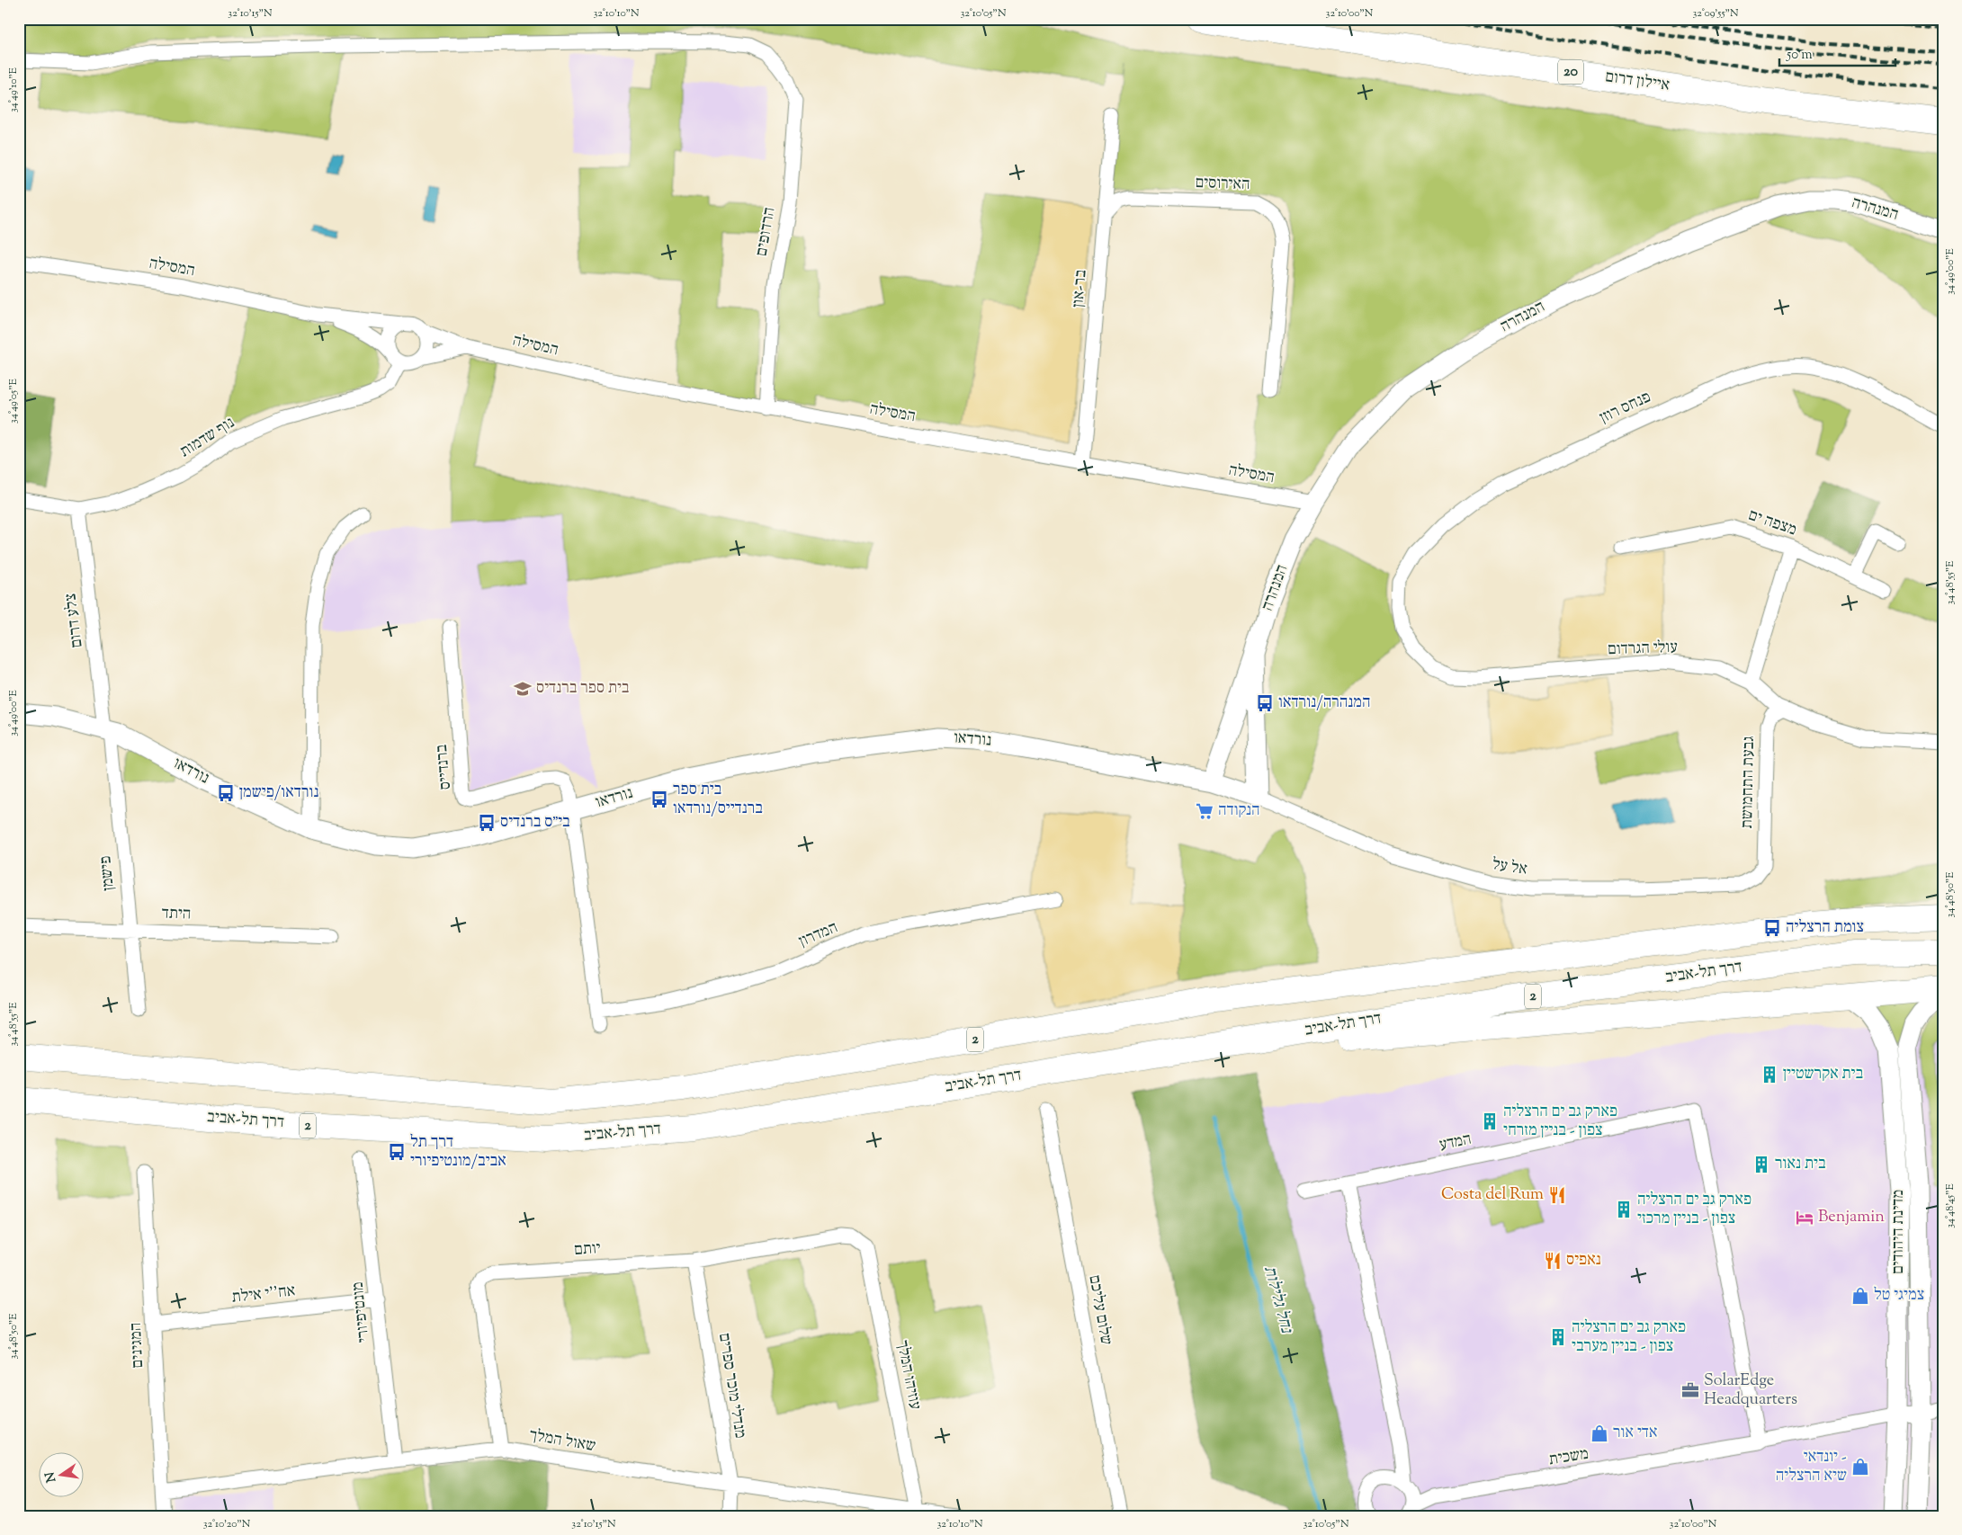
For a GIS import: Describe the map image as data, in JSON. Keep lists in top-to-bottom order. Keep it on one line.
{"streets":{"highway":["20","איילון דרום","דרך תל-אביב","2"],"street":["האירוסים","המנהרה","הרדופים","המסילה","בר-און","פנחס רוזן","נוף שדמות","מצפה ים","צלע דרום","עולי הגרדום","נורדאו","ברנדייס","גבעת התחמושת","אל על","פישמן","היתד","המדרון","המדע","מדינת היהודים","יותם","אח''י אילת","שלום עליכם","מונטיפיורי","המגינים","עוזיהו המלך","מנדלי מוכר ספרים","שאול המלך","משכית"]},"crossings":[["האירוסים","בר-און"],["המנהרה","המסילה"],["המנהרה","נורדאו"],["המנהרה","אל על"],["הרדופים","המסילה"],["המסילה","בר-און"],["המסילה","נוף שדמות"],["פנחס רוזן","עולי הגרדום"],["נוף שדמות","צלע דרום"],["צלע דרום","נורדאו"],["צלע דרום","פישמן"],["עולי הגרדום","גבעת התחמושת"],["נורדאו","ברנדייס"],["נורדאו","אל על"],["נורדאו","פישמן"],["גבעת התחמושת","אל על"],["פישמן","היתד"],["המדע","משכית"],["מדינת היהודים","משכית"],["יותם","עוזיהו המלך"],["יותם","מנדלי מוכר ספרים"],["יותם","שאול המלך"],["אח''י אילת","מונטיפיורי"],["אח''י אילת","המגינים"],["מונטיפיורי","שאול המלך"],["המגינים","שאול המלך"],["עוזיהו המלך","שאול המלך"],["מנדלי מוכר ספרים","שאול המלך"]],"water":["נחל גלילות"],"places":{"school or university":["בית ספר ברנדיס"],"bus stop":["המנהרה/נורדאו","נורדאו/פישמן","בית ספר ברנדייס/נורדאו","בי״ס ברנדיס","צומת הרצליה","דרך תל אביב/מונטיפיורי"],"supermarket":["הנקודה"],"building":["בית אקרשטיין","פארק גב ים הרצליה צפון - בניין מזרחי","בית נאור","פארק גב ים הרצליה צפון - בניין מרכזי","פארק גב ים הרצליה צפון - בניין מערבי"],"restaurant":["Costa del Rum","נאפיס"],"hotel":["Benjamin"],"shop":["צמיגי טל","אדי אור","יונדאי - שיא הרצליה"],"office":["SolarEdge Headquarters"]},"scale_bar":"50 m","north":"left","coordinates":["32°10'15\"N","32°10'10\"N","32°10'05\"N","32°10'00\"N","32°09'55\"N","34°49'10\"E","34°49'00\"E","34°49'05\"E","34°48'55\"E","34°48'50\"E","34°48'45\"E","32°10'20\"N"]}
